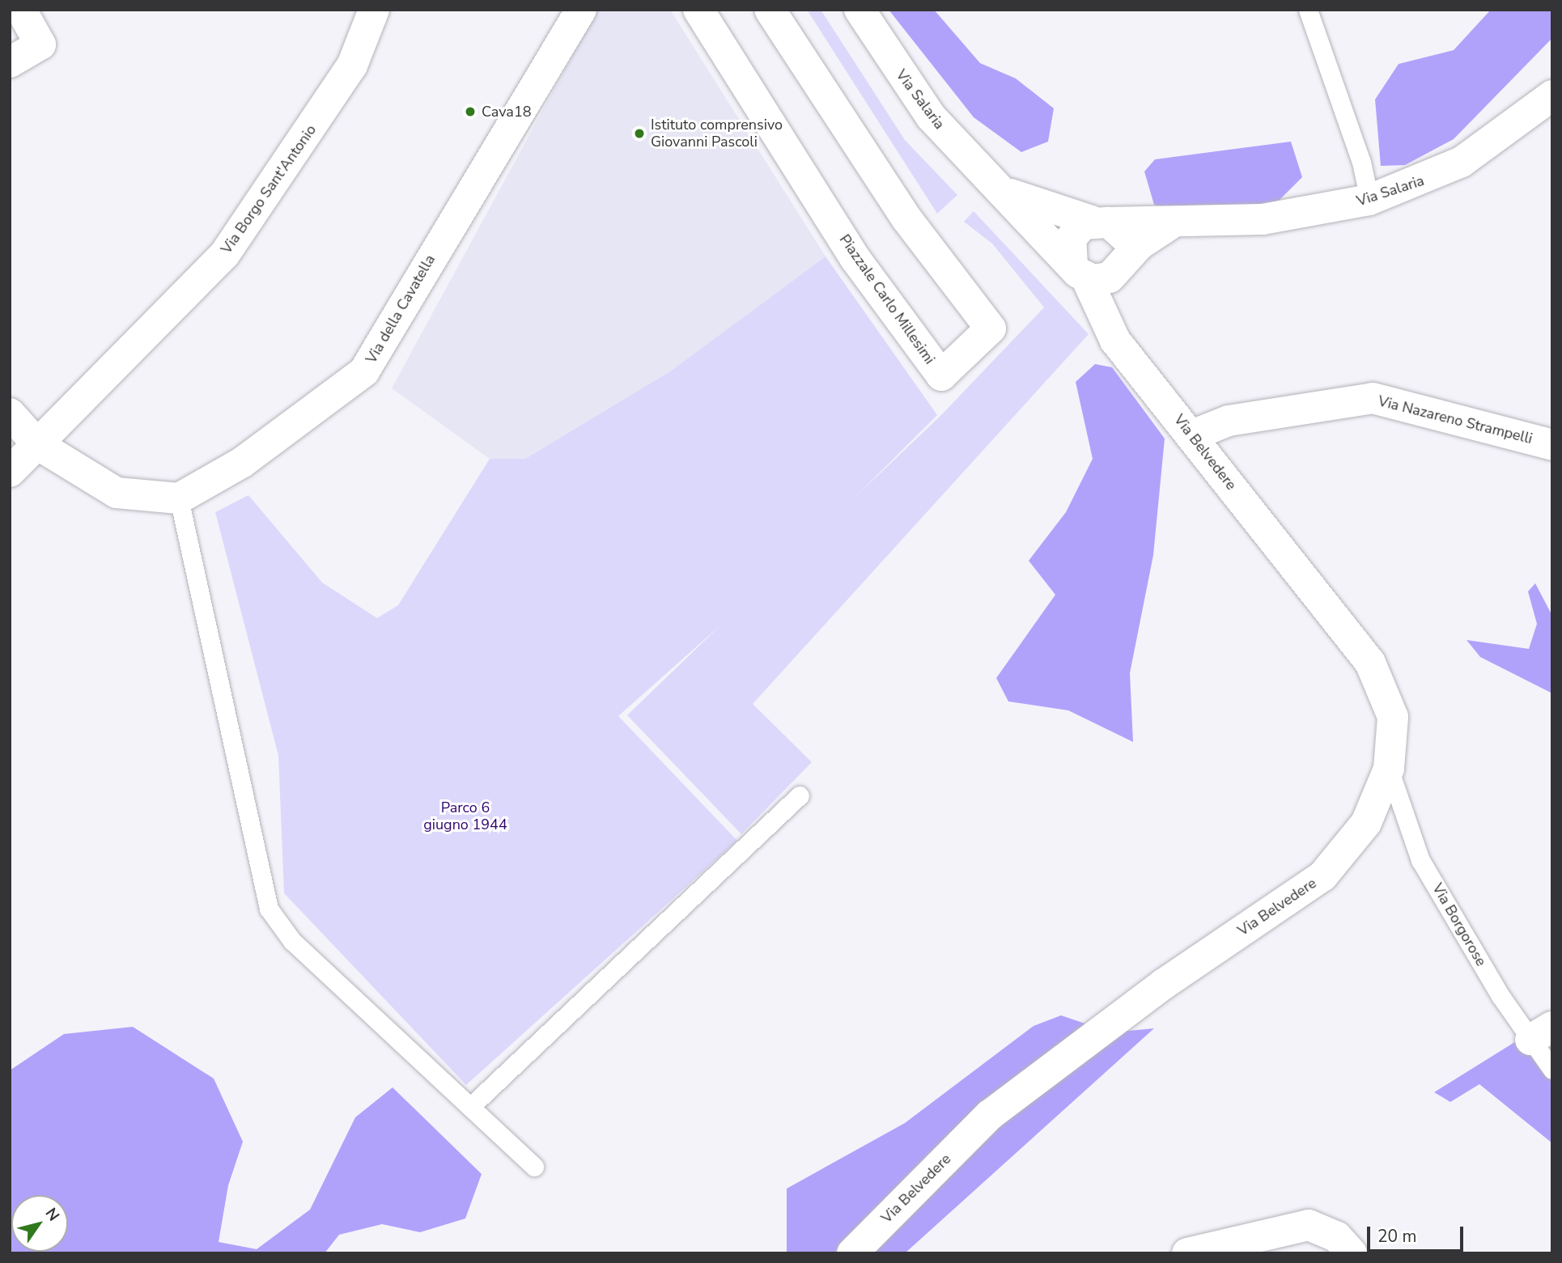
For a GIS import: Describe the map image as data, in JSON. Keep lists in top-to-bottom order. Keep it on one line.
{"streets":{"street":["Via Salaria","Via Borgo Sant'Antonio","Piazzale Carlo Millesimi","Via della Cavatella","Via Nazareno Strampelli","Via Belvedere"],"lane":["Via Borgorose"]},"crossings":[["Via Salaria","Via Belvedere"],["Via Nazareno Strampelli","Via Belvedere"],["Via Belvedere","Via Borgorose"]],"parks":["Parco 6 giugno 1944"],"places":["Cava18","Istituto comprensivo Giovanni Pascoli"],"scale_bar":"20 m","north":"top right"}
